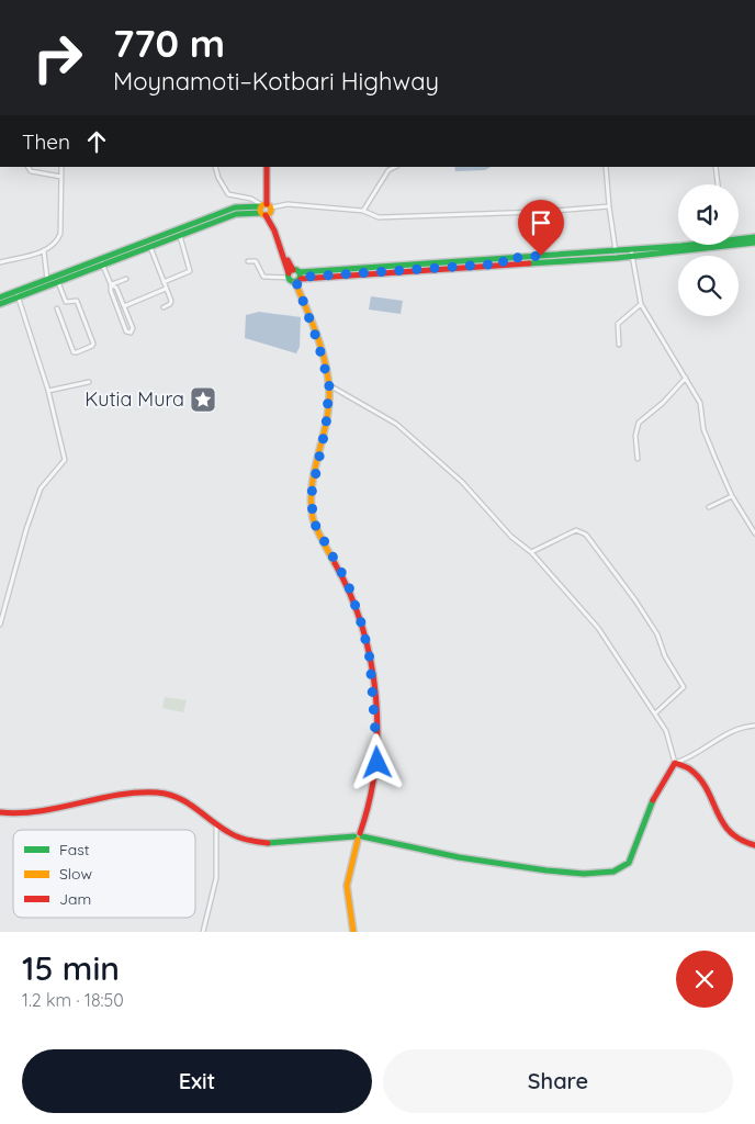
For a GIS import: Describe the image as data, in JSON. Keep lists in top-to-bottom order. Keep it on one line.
{"places":{"place":["Kutia Mura"]},"legend":["Fast","Slow","Jam"],"page":{"turn":["770 m","Moynamoti–Kotbari Highway"],"then":"Then","heading":["15 min","1.2 km · 18:50"],"buttons":["Exit","Share"]}}
